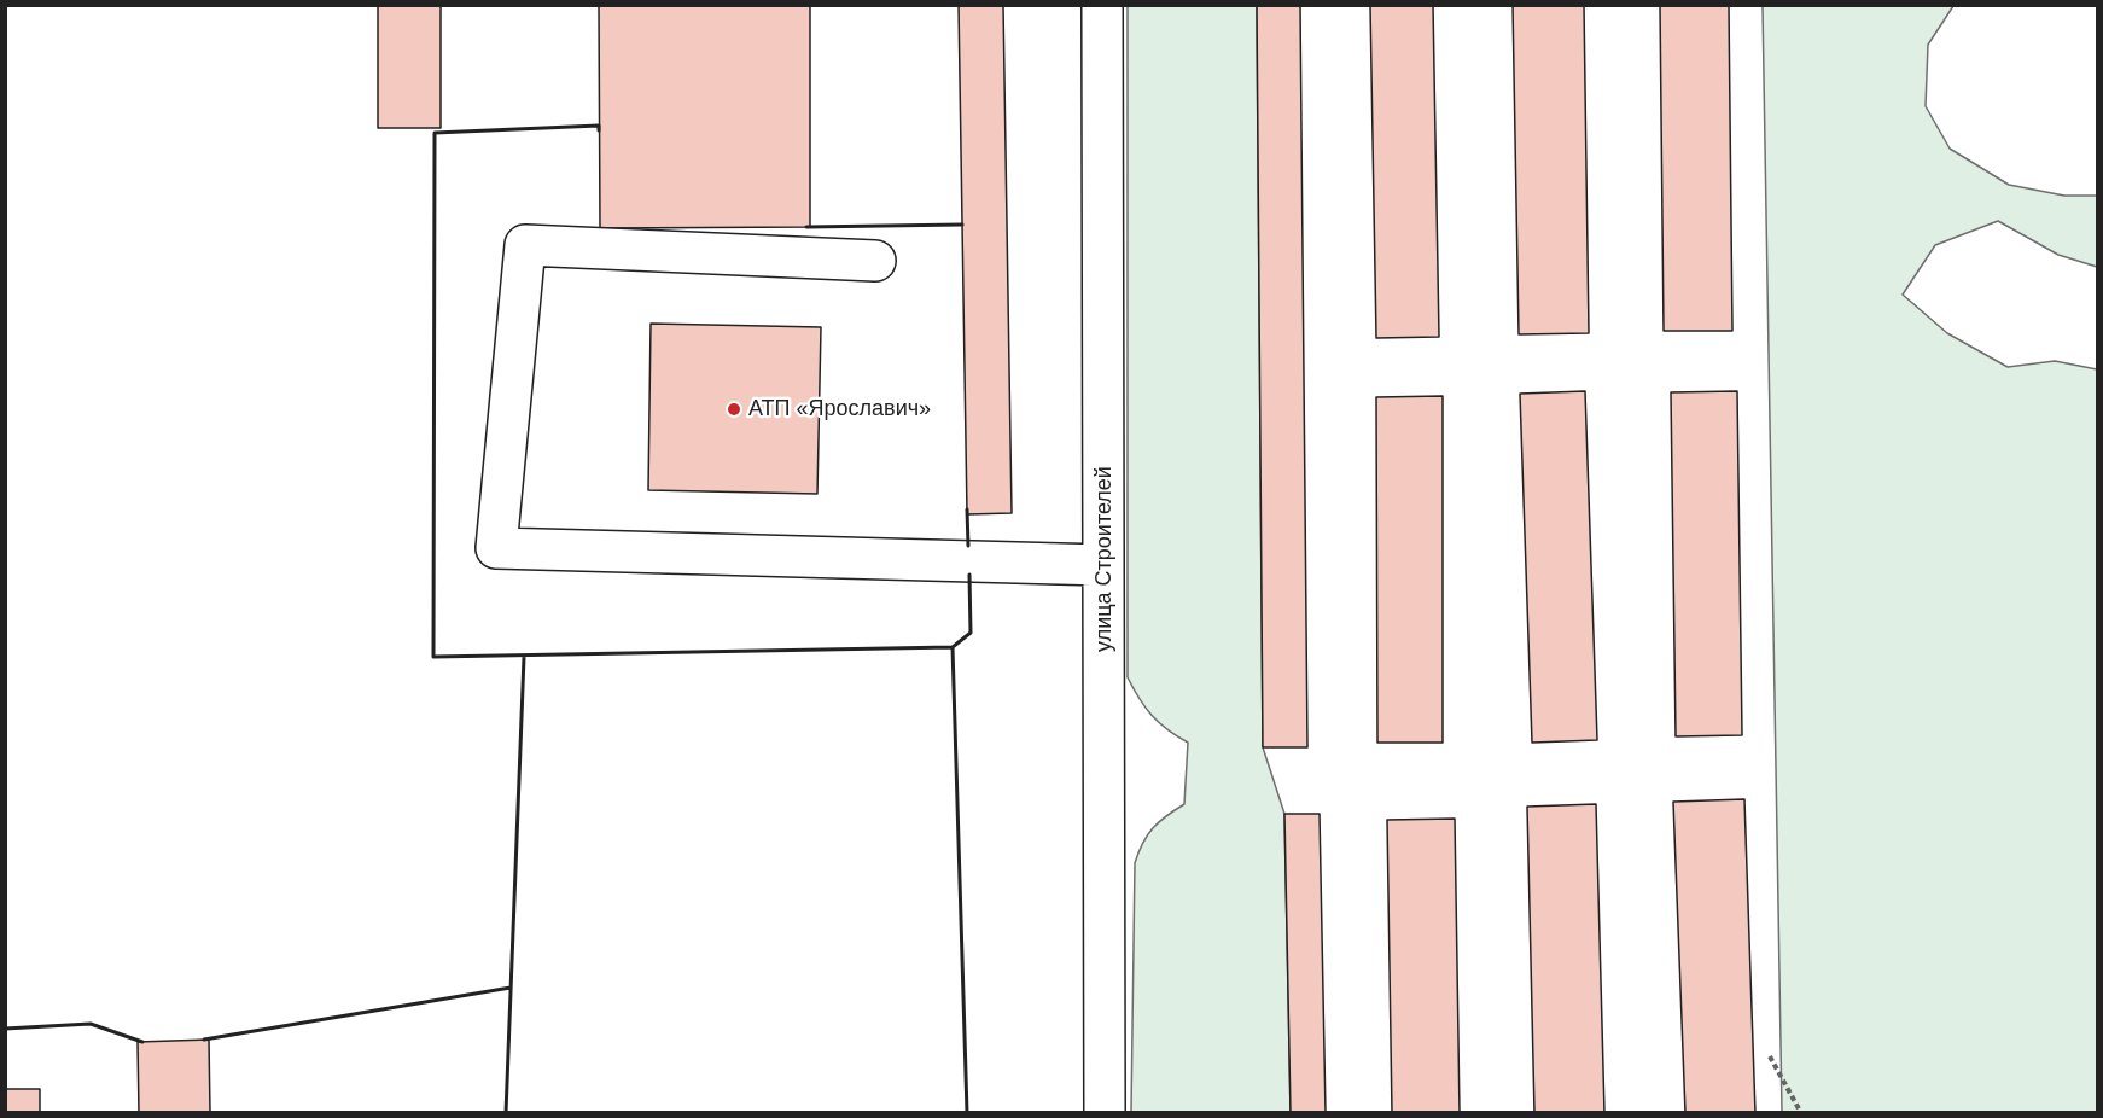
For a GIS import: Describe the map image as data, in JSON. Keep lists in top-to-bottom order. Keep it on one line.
{"streets":{"street":["улица Строителей"]},"places":["АТП «Ярославич»"]}
